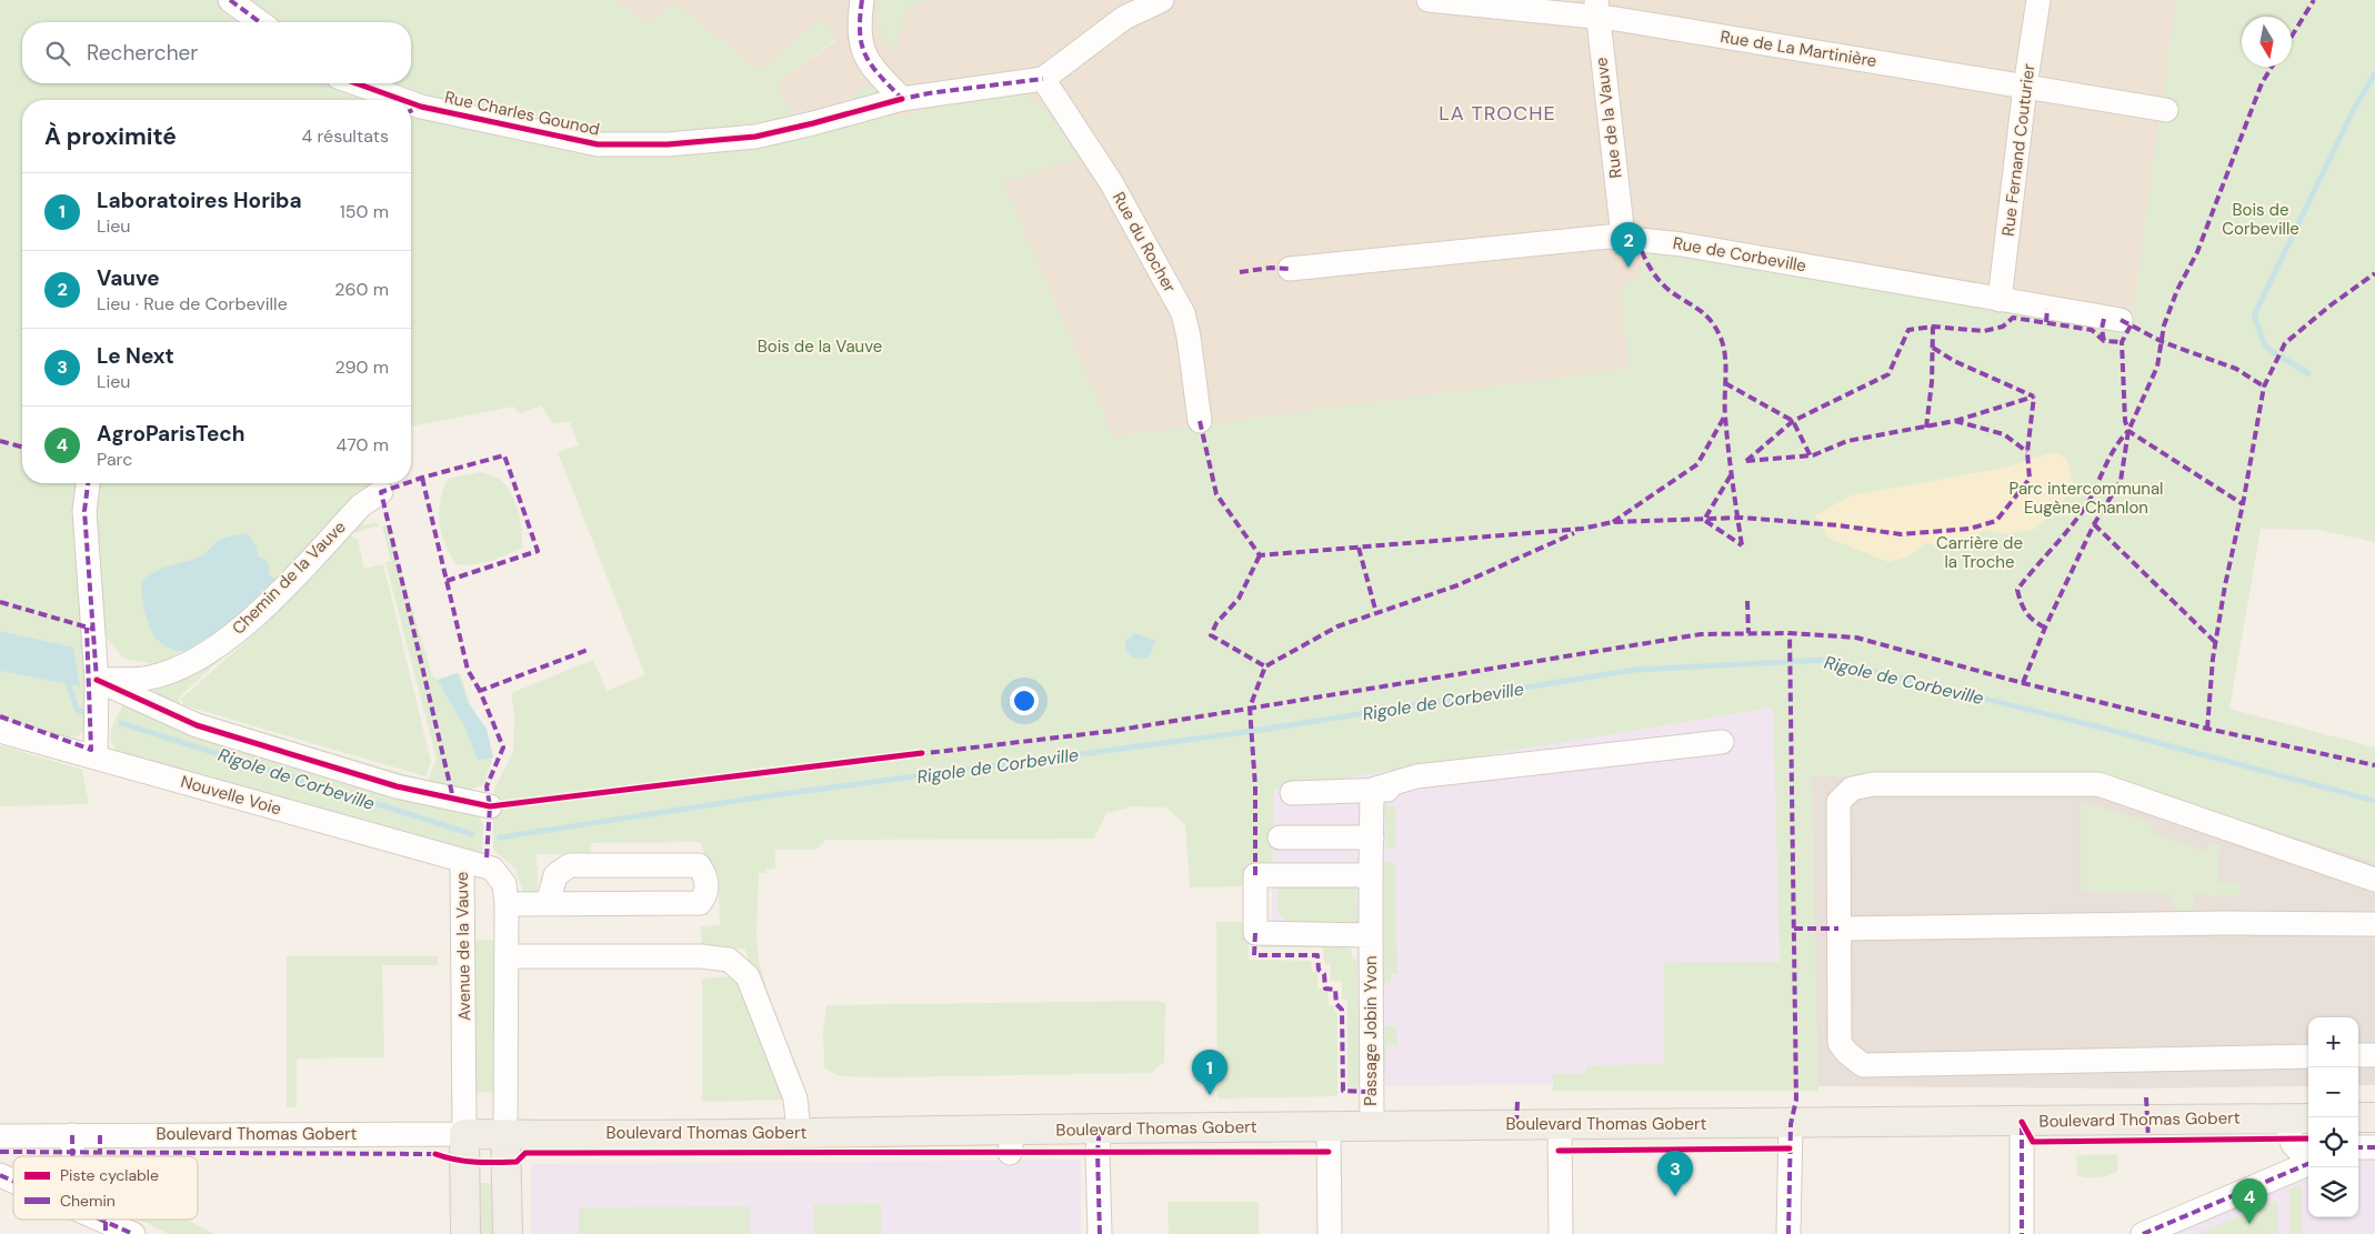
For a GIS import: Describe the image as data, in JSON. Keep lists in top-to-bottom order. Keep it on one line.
{"streets":{"main road":["Avenue de la Vauve","Boulevard Thomas Gobert"],"street":["Rue de La Martinière","Rue Charles Gounod","Rue de la Vauve","Rue Fernand Couturier","Rue du Rocher","Rue de Corbeville","Chemin de la Vauve","Nouvelle Voie","Passage Jobin Yvon"]},"crossings":[["Rue de La Martinière","Rue de la Vauve"],["Rue de La Martinière","Rue Fernand Couturier"],["Rue Charles Gounod","Rue du Rocher"],["Rue de la Vauve","Rue de Corbeville"],["Rue Fernand Couturier","Rue de Corbeville"],["Nouvelle Voie","Avenue de la Vauve"],["Avenue de la Vauve","Boulevard Thomas Gobert"],["Passage Jobin Yvon","Boulevard Thomas Gobert"]],"districts":["LA TROCHE"],"water":["Rigole de Corbeville"],"parks":["Bois de Corbeville","Bois de la Vauve","Parc intercommunal Eugène Chanlon","Carrière de la Troche"],"legend":["Piste cyclable","Chemin"],"north":"bottom","page":{"search":"Rechercher","heading":["À proximité","4 résultats"],"list":[{"mark":"1","name":"Laboratoires Horiba","note":"Lieu","value":"150 m"},{"mark":"2","name":"Vauve","note":"Lieu · Rue de Corbeville","value":"260 m"},{"mark":"3","name":"Le Next","note":"Lieu","value":"290 m"},{"mark":"4","name":"AgroParisTech","note":"Parc","value":"470 m"}],"pins":["2","1","3","4"],"map_buttons":["+","−"]}}
